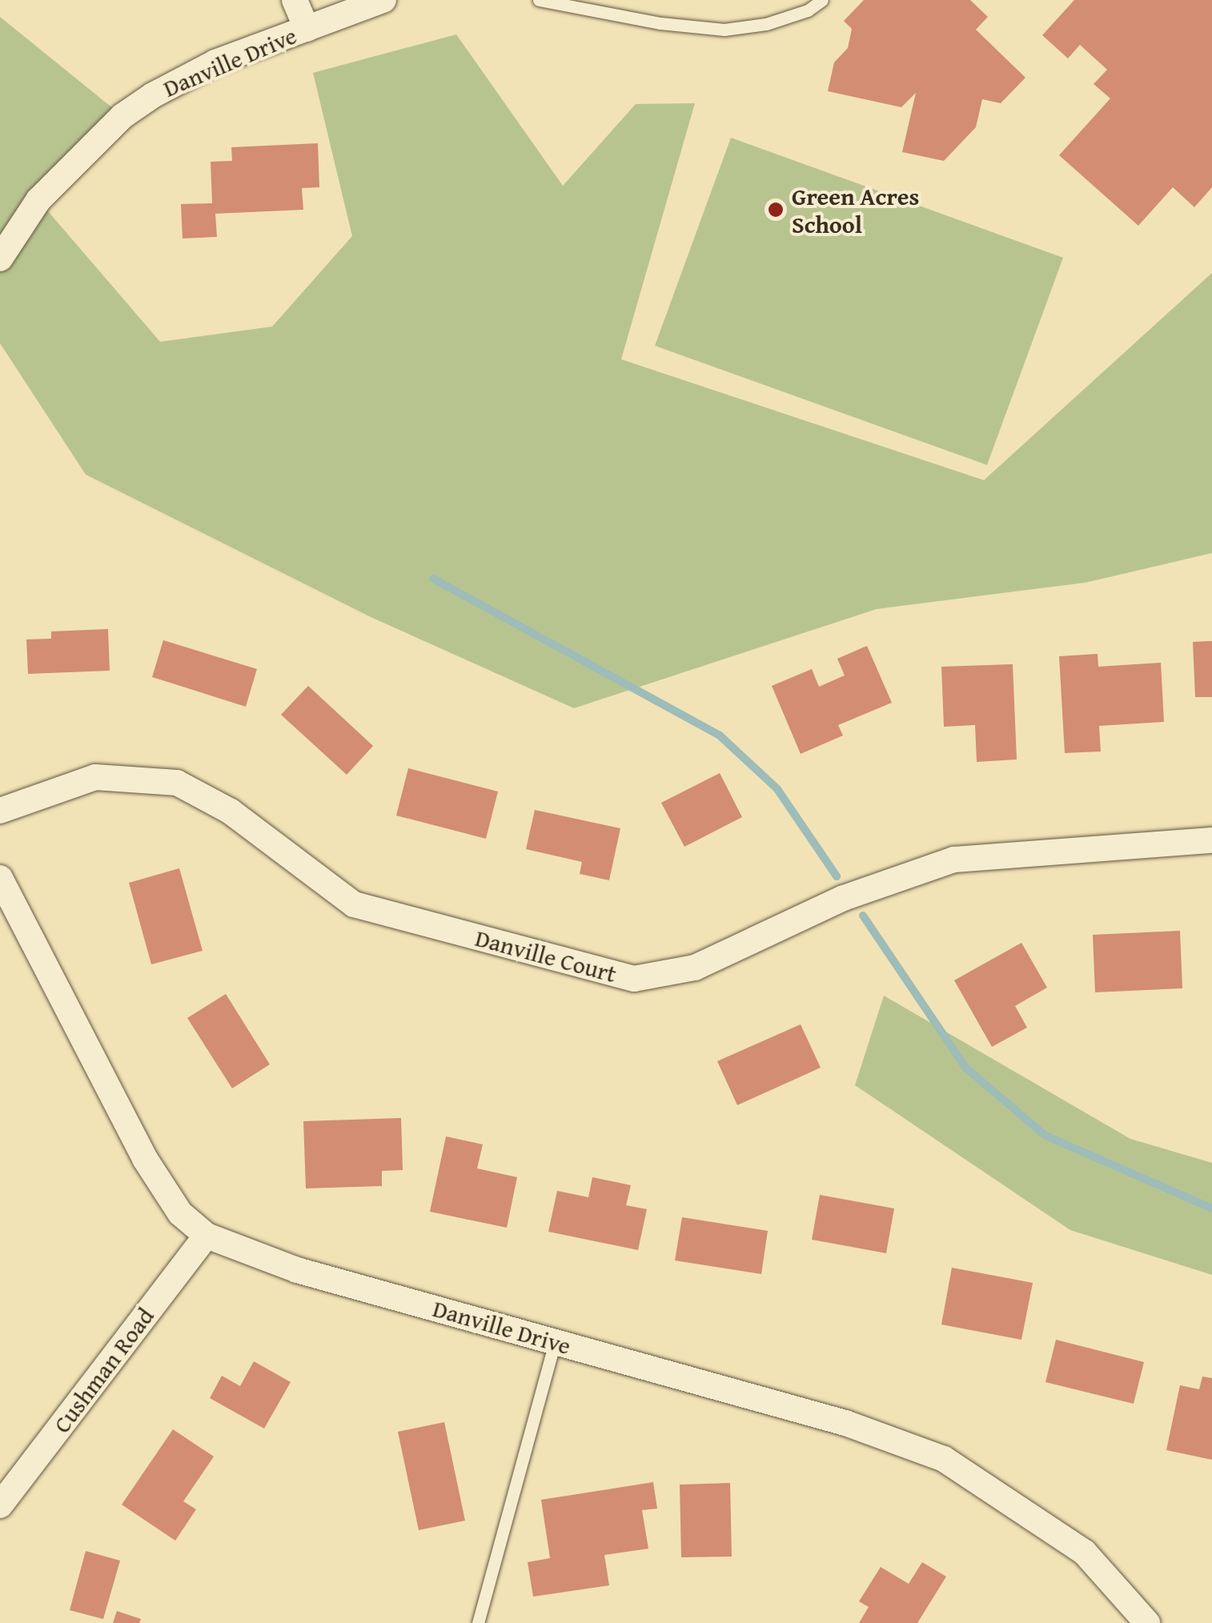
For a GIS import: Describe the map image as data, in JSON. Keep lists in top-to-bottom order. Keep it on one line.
{"streets":{"street":["Danville Drive","Danville Court","Cushman Road"]},"crossings":[["Danville Drive","Cushman Road"]],"places":["Green Acres School"]}
